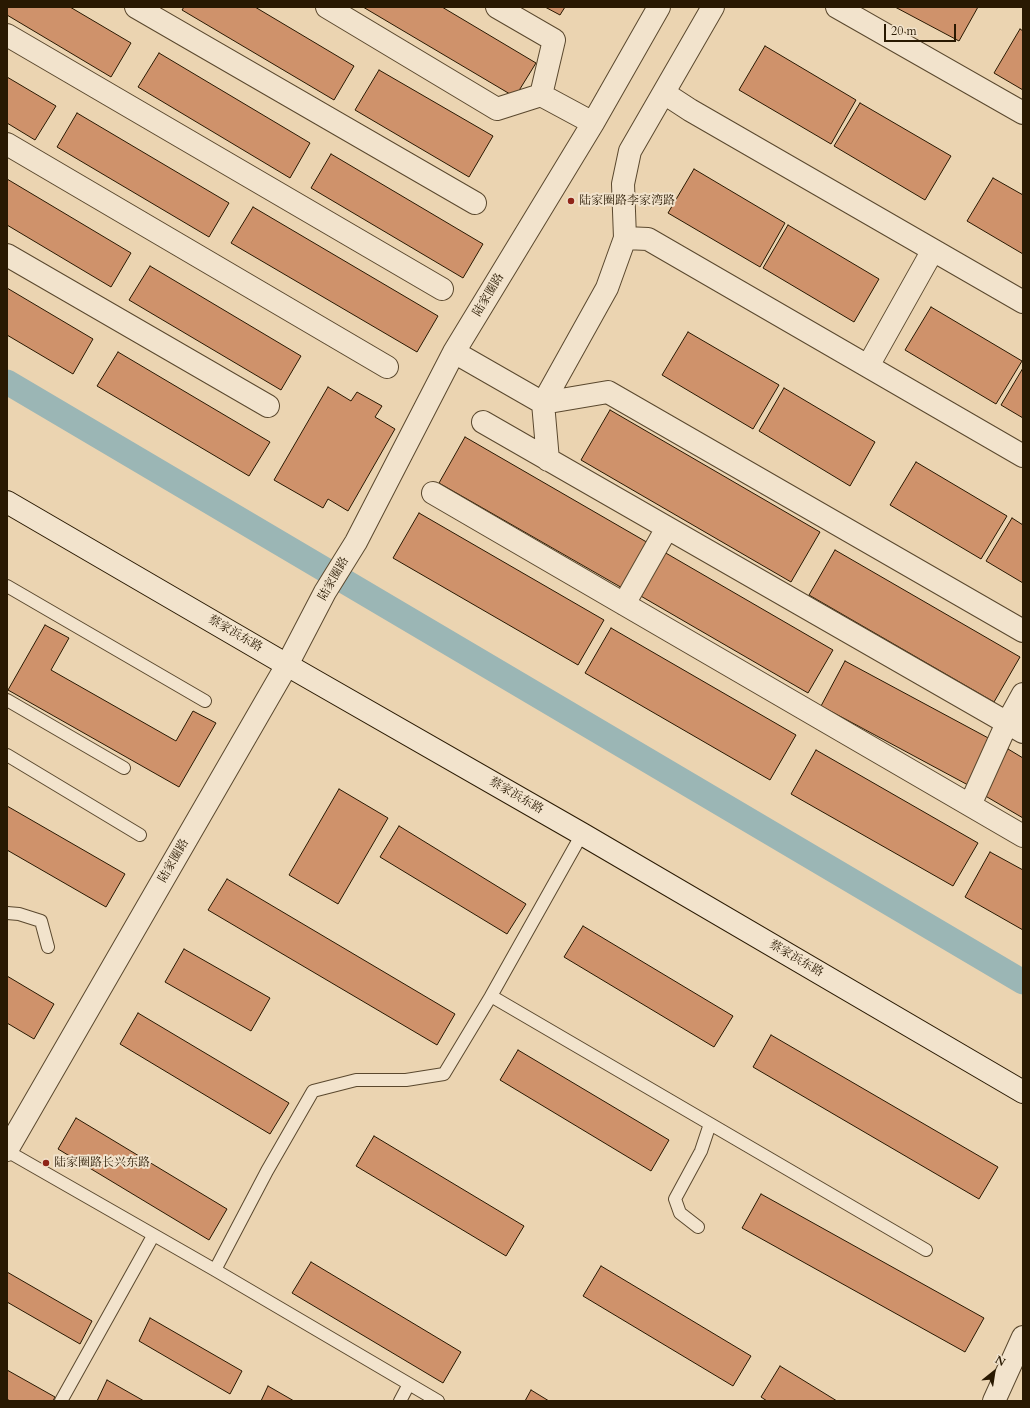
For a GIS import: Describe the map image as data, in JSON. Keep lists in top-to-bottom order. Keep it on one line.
{"streets":{"street":["陆家圈路","蔡家浜东路"]},"crossings":[["陆家圈路","蔡家浜东路"]],"places":["陆家圈路李家湾路","陆家圈路长兴东路"],"scale_bar":"20 m","north":"top right"}
